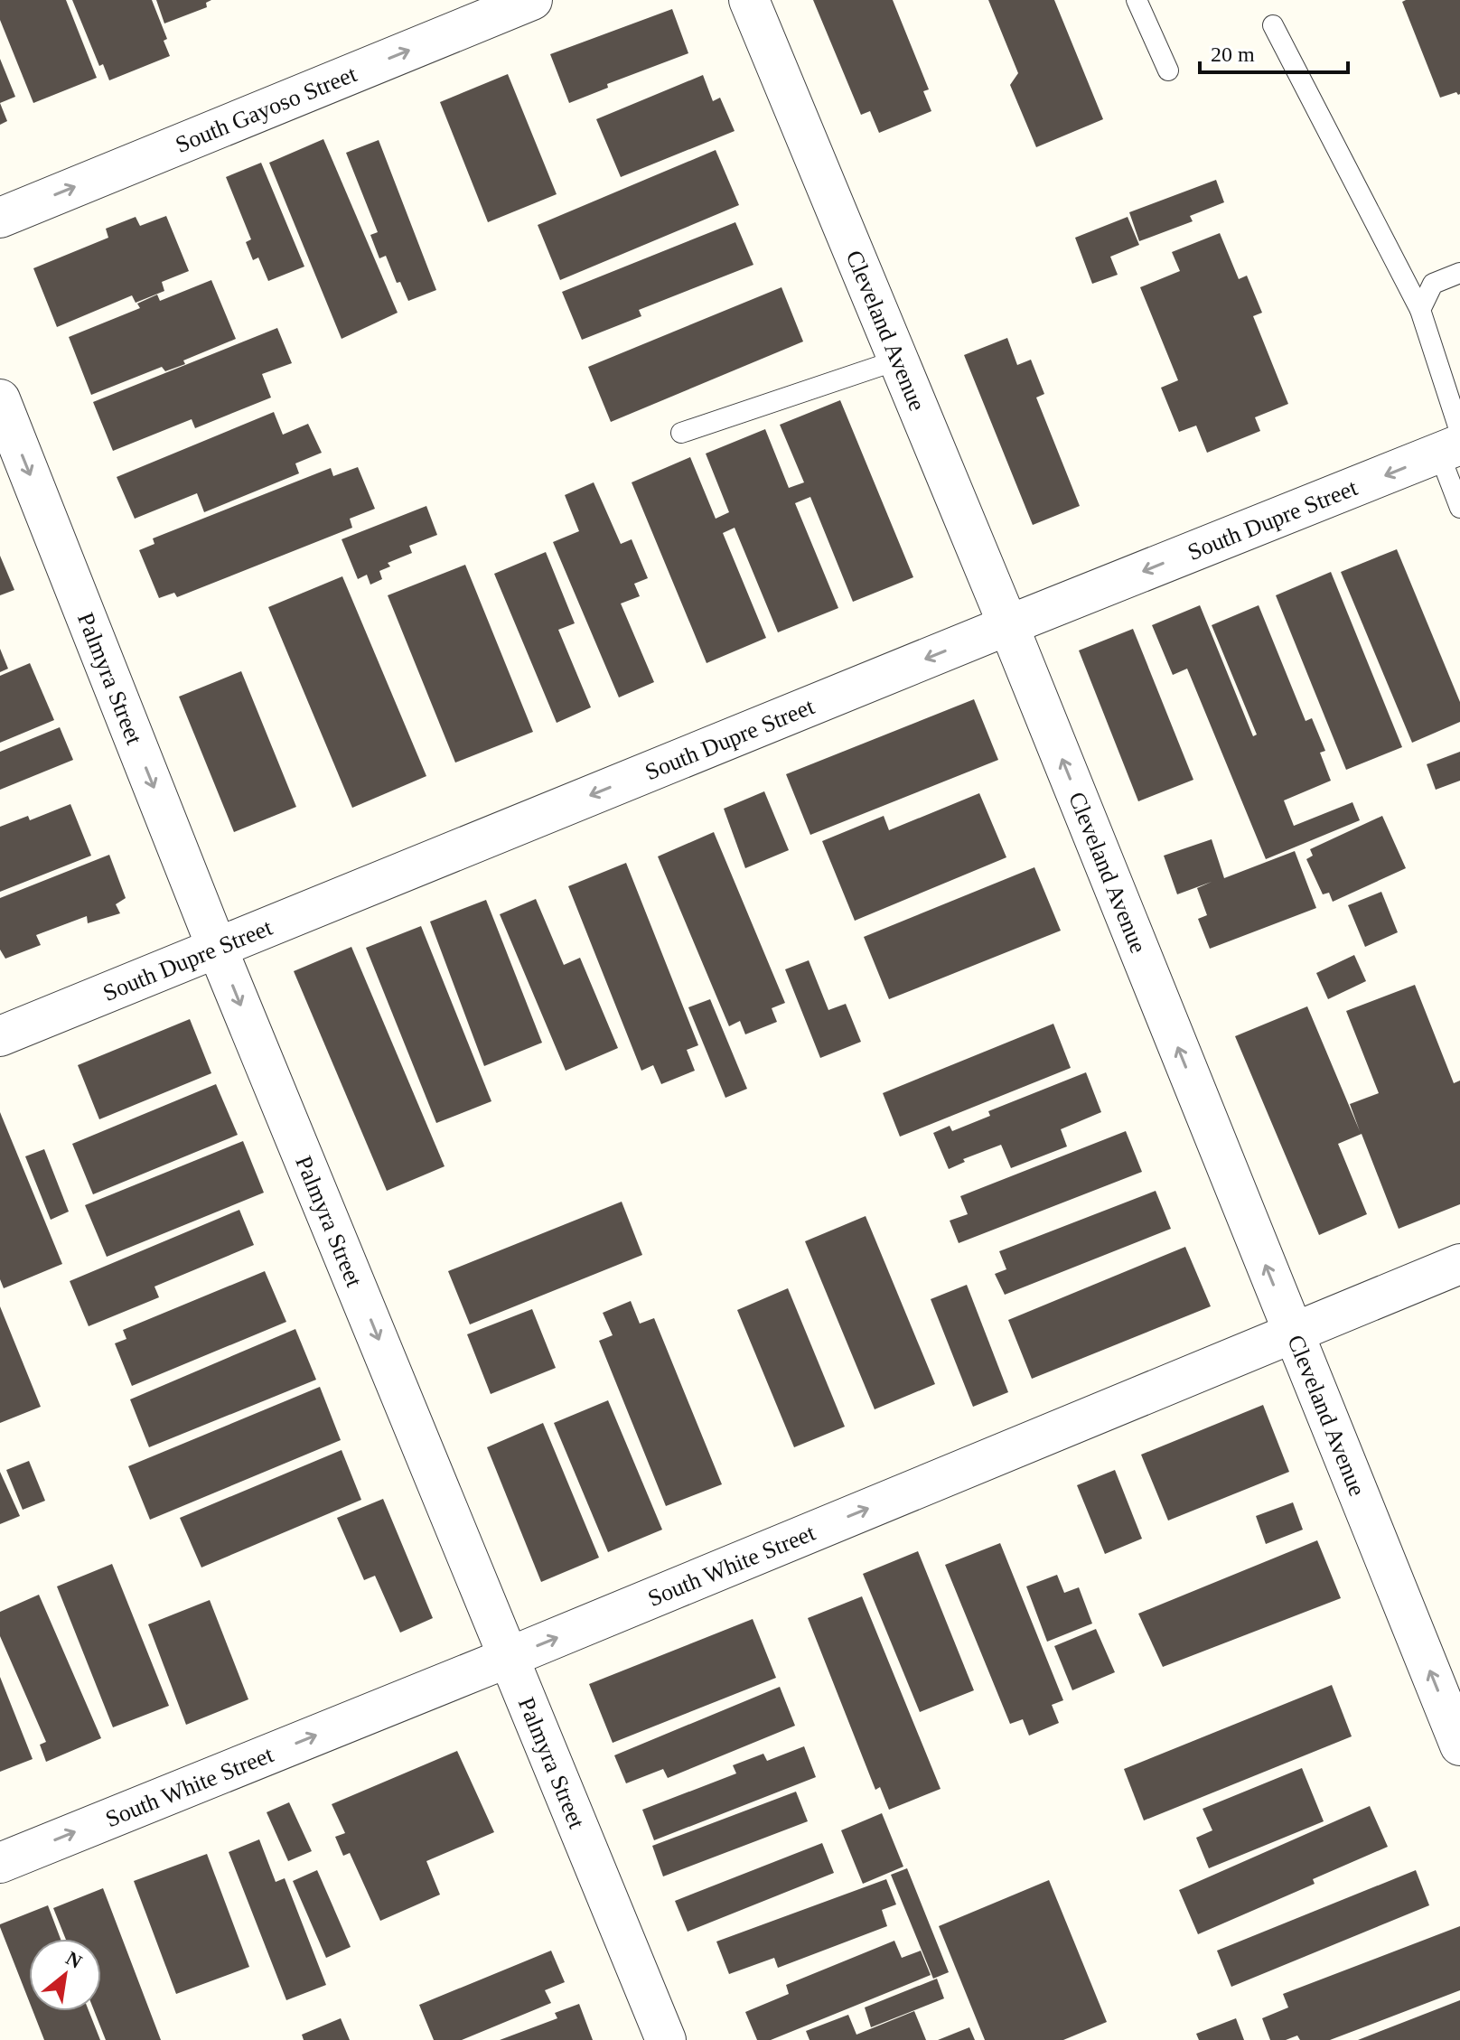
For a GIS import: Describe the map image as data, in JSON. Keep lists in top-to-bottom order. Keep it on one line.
{"streets":{"street":["South Gayoso Street","Cleveland Avenue","South Dupre Street","Palmyra Street","South White Street"]},"crossings":[["Cleveland Avenue","South Dupre Street"],["Cleveland Avenue","South White Street"],["South Dupre Street","Palmyra Street"],["Palmyra Street","South White Street"]],"one_way":["South Gayoso Street","Cleveland Avenue","South Dupre Street","Palmyra Street","South White Street"],"scale_bar":"20 m","north":"top right"}
